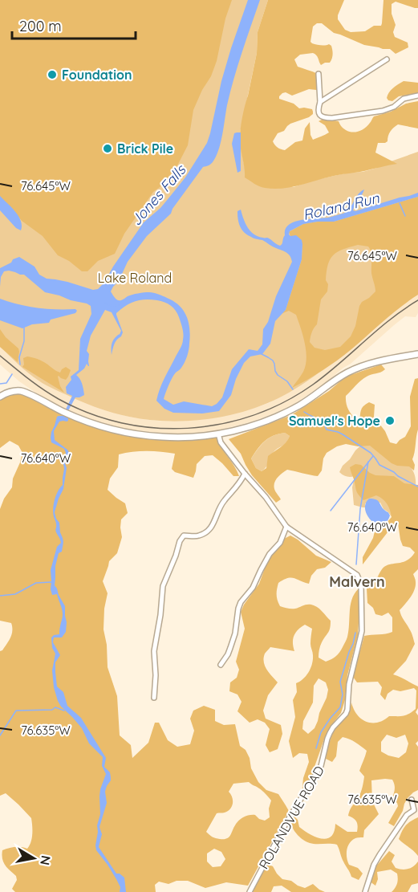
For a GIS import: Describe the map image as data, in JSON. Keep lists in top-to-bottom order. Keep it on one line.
{"streets":{"street":["ROLANDVUE ROAD"]},"districts":["Malvern"],"water":["Jones Falls","Roland Run"],"parks":["Lake Roland"],"places":["Foundation","Brick Pile","Samuel's Hope"],"scale_bar":"200 m","north":"right","coordinates":["76.645°W","76.640°W","76.635°W"]}
